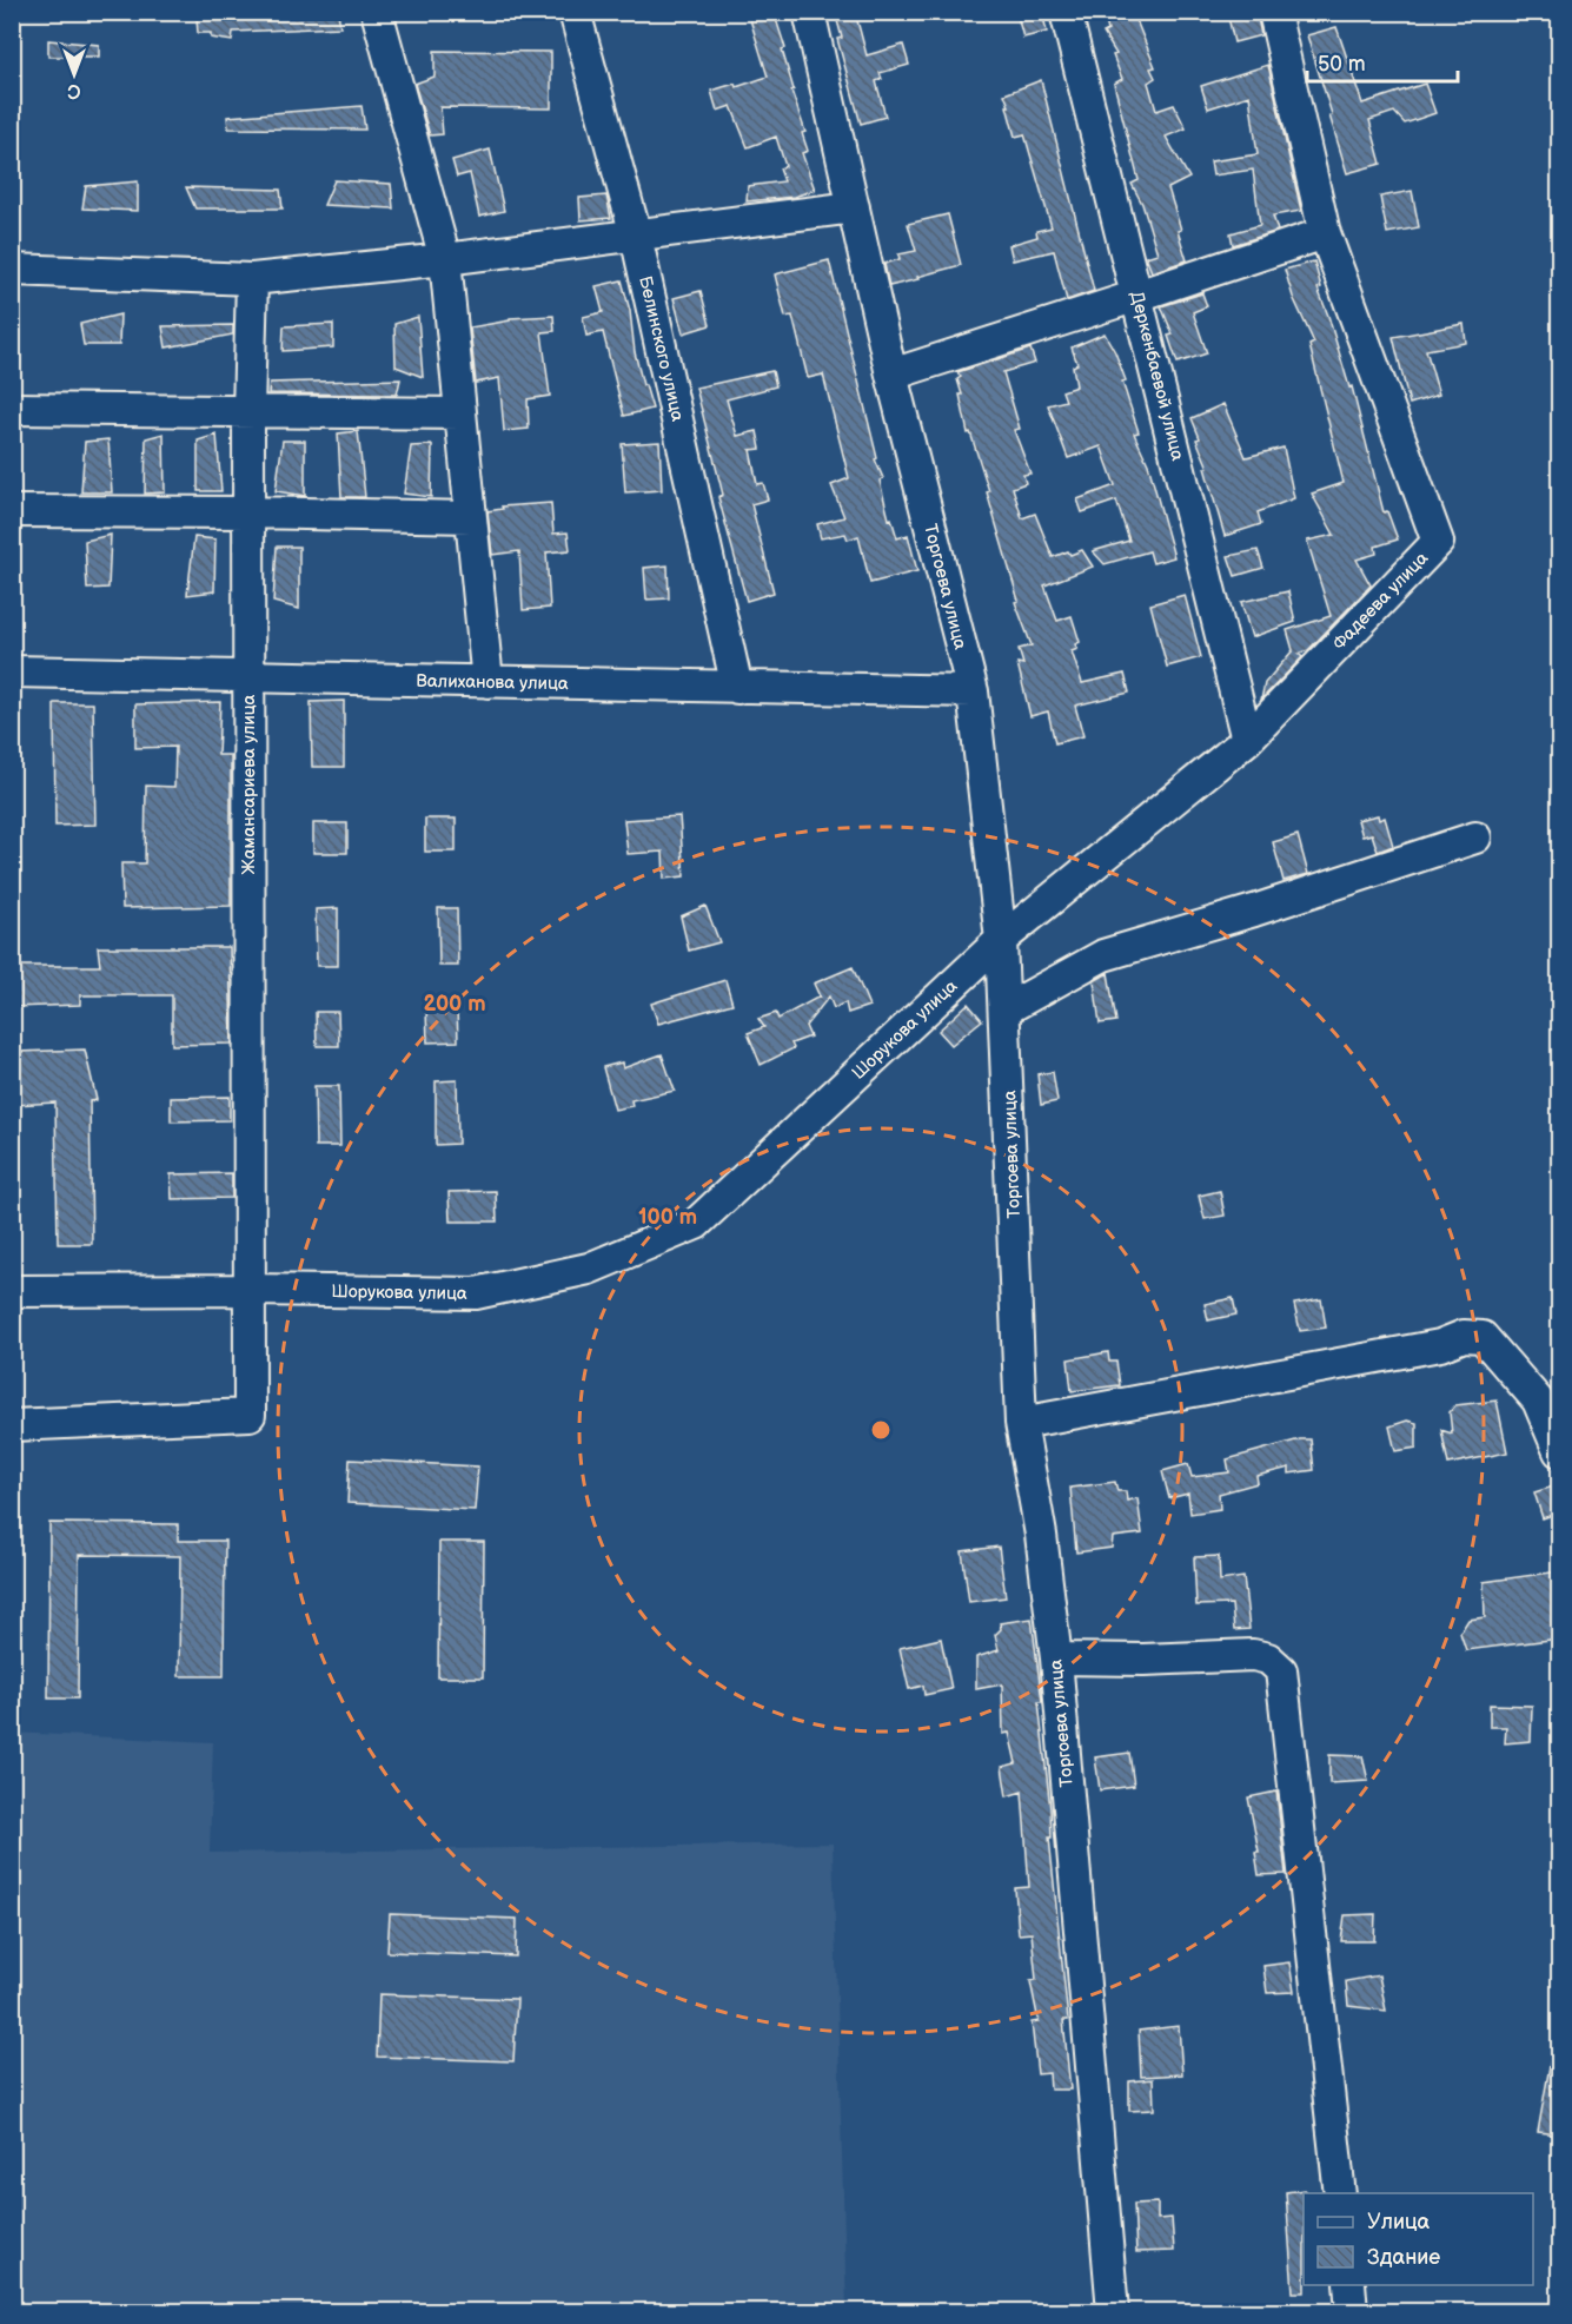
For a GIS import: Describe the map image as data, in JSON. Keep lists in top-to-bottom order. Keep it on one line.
{"streets":{"street":["Белинского улица","Деркенбаевой улица","Торгоева улица","Фадеева улица","Валиханова улица","Жамансариева улица","Шорукова улица"]},"crossings":[["Белинского улица","Валиханова улица"],["Деркенбаевой улица","Фадеева улица"],["Торгоева улица","Фадеева улица"],["Торгоева улица","Валиханова улица"],["Торгоева улица","Шорукова улица"],["Фадеева улица","Шорукова улица"],["Валиханова улица","Жамансариева улица"],["Жамансариева улица","Шорукова улица"]],"legend":["Улица","Здание"],"scale_bar":"50 m","north":"bottom","rings":["200 m","100 m"]}
